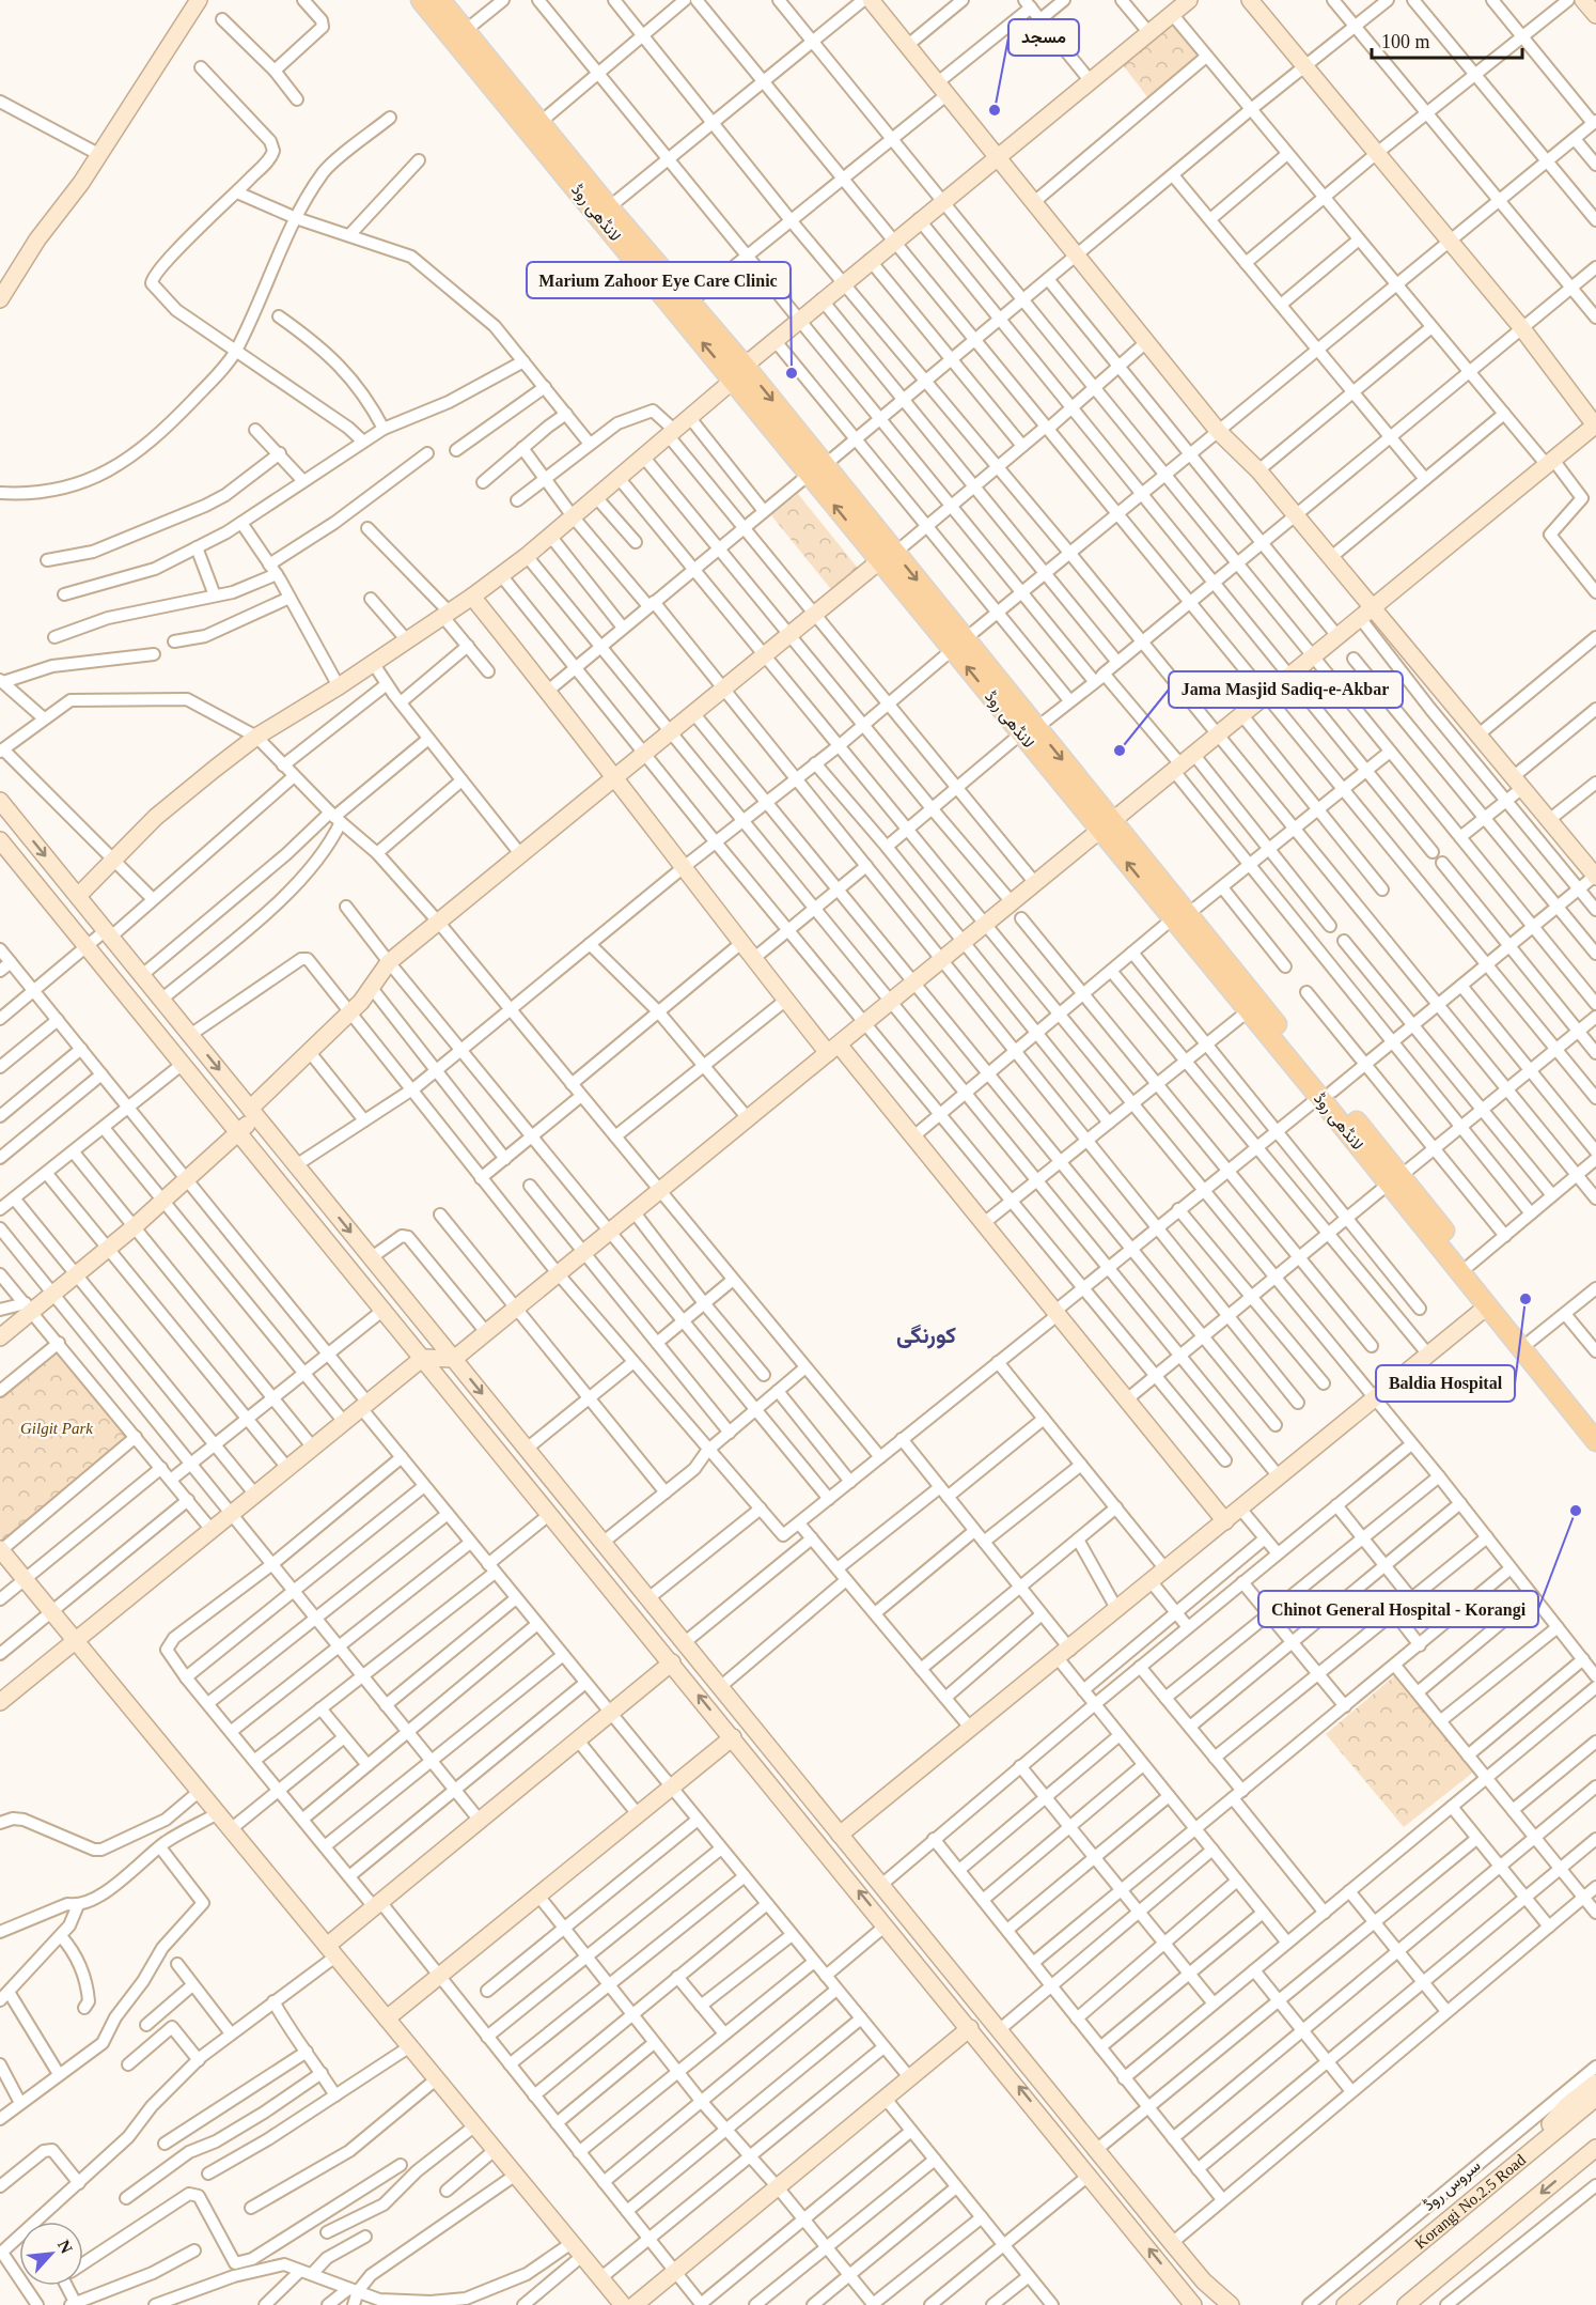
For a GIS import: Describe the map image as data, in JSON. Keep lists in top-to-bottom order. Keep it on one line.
{"streets":{"main road":["لانڈھی روڈ"],"street":["سروس روڈ","Korangi No.2.5 Road"]},"districts":["کورنگی"],"parks":["Gilgit Park"],"places":["مسجد","Marium Zahoor Eye Care Clinic","Jama Masjid Sadiq-e-Akbar","Baldia Hospital","Chinot General Hospital - Korangi"],"scale_bar":"100 m","north":"top right"}
